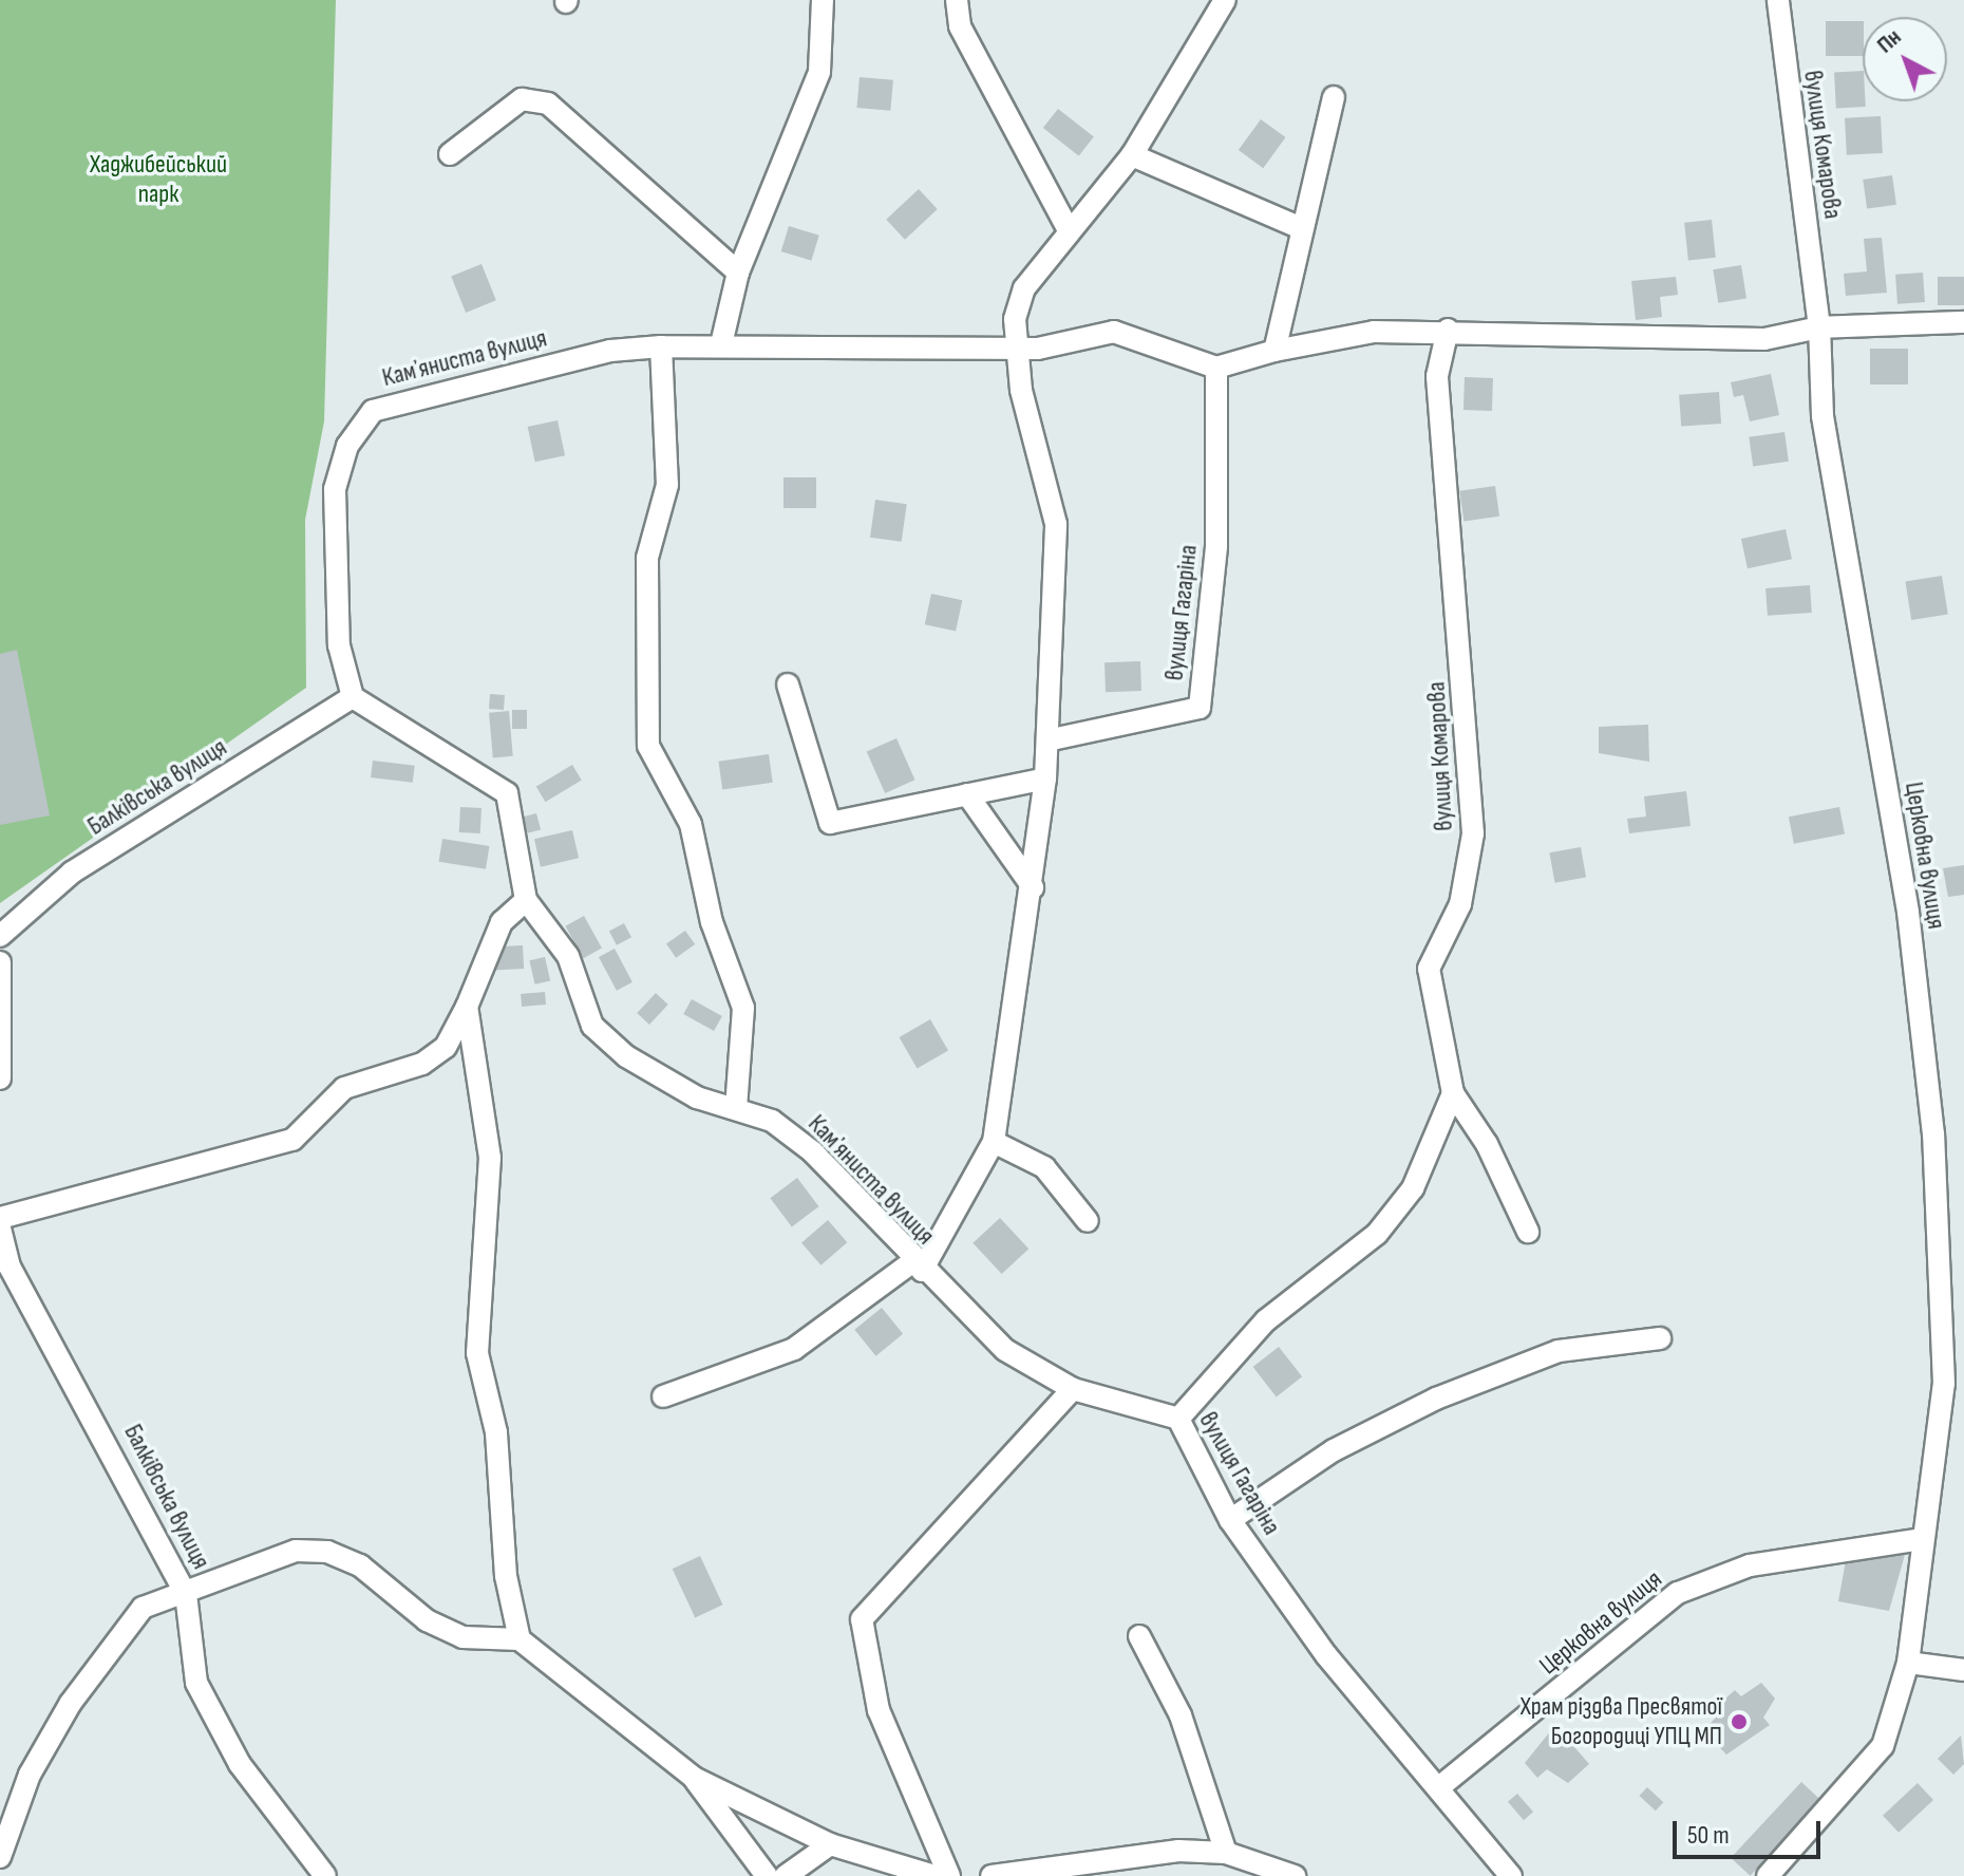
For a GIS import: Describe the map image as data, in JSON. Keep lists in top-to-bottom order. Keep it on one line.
{"streets":{"street":["вулиця Комарова","Камʼяниста вулиця","вулиця Гагаріна","Балківська вулиця","Церковна вулиця"]},"crossings":[["вулиця Комарова","Церковна вулиця"],["Камʼяниста вулиця","вулиця Гагаріна"],["Камʼяниста вулиця","Балківська вулиця"],["вулиця Гагаріна","Церковна вулиця"]],"parks":["Хаджибейський парк"],"places":["Храм різдва Пресвятої Богородиці УПЦ МП"],"scale_bar":"50 m","north":"top left"}
